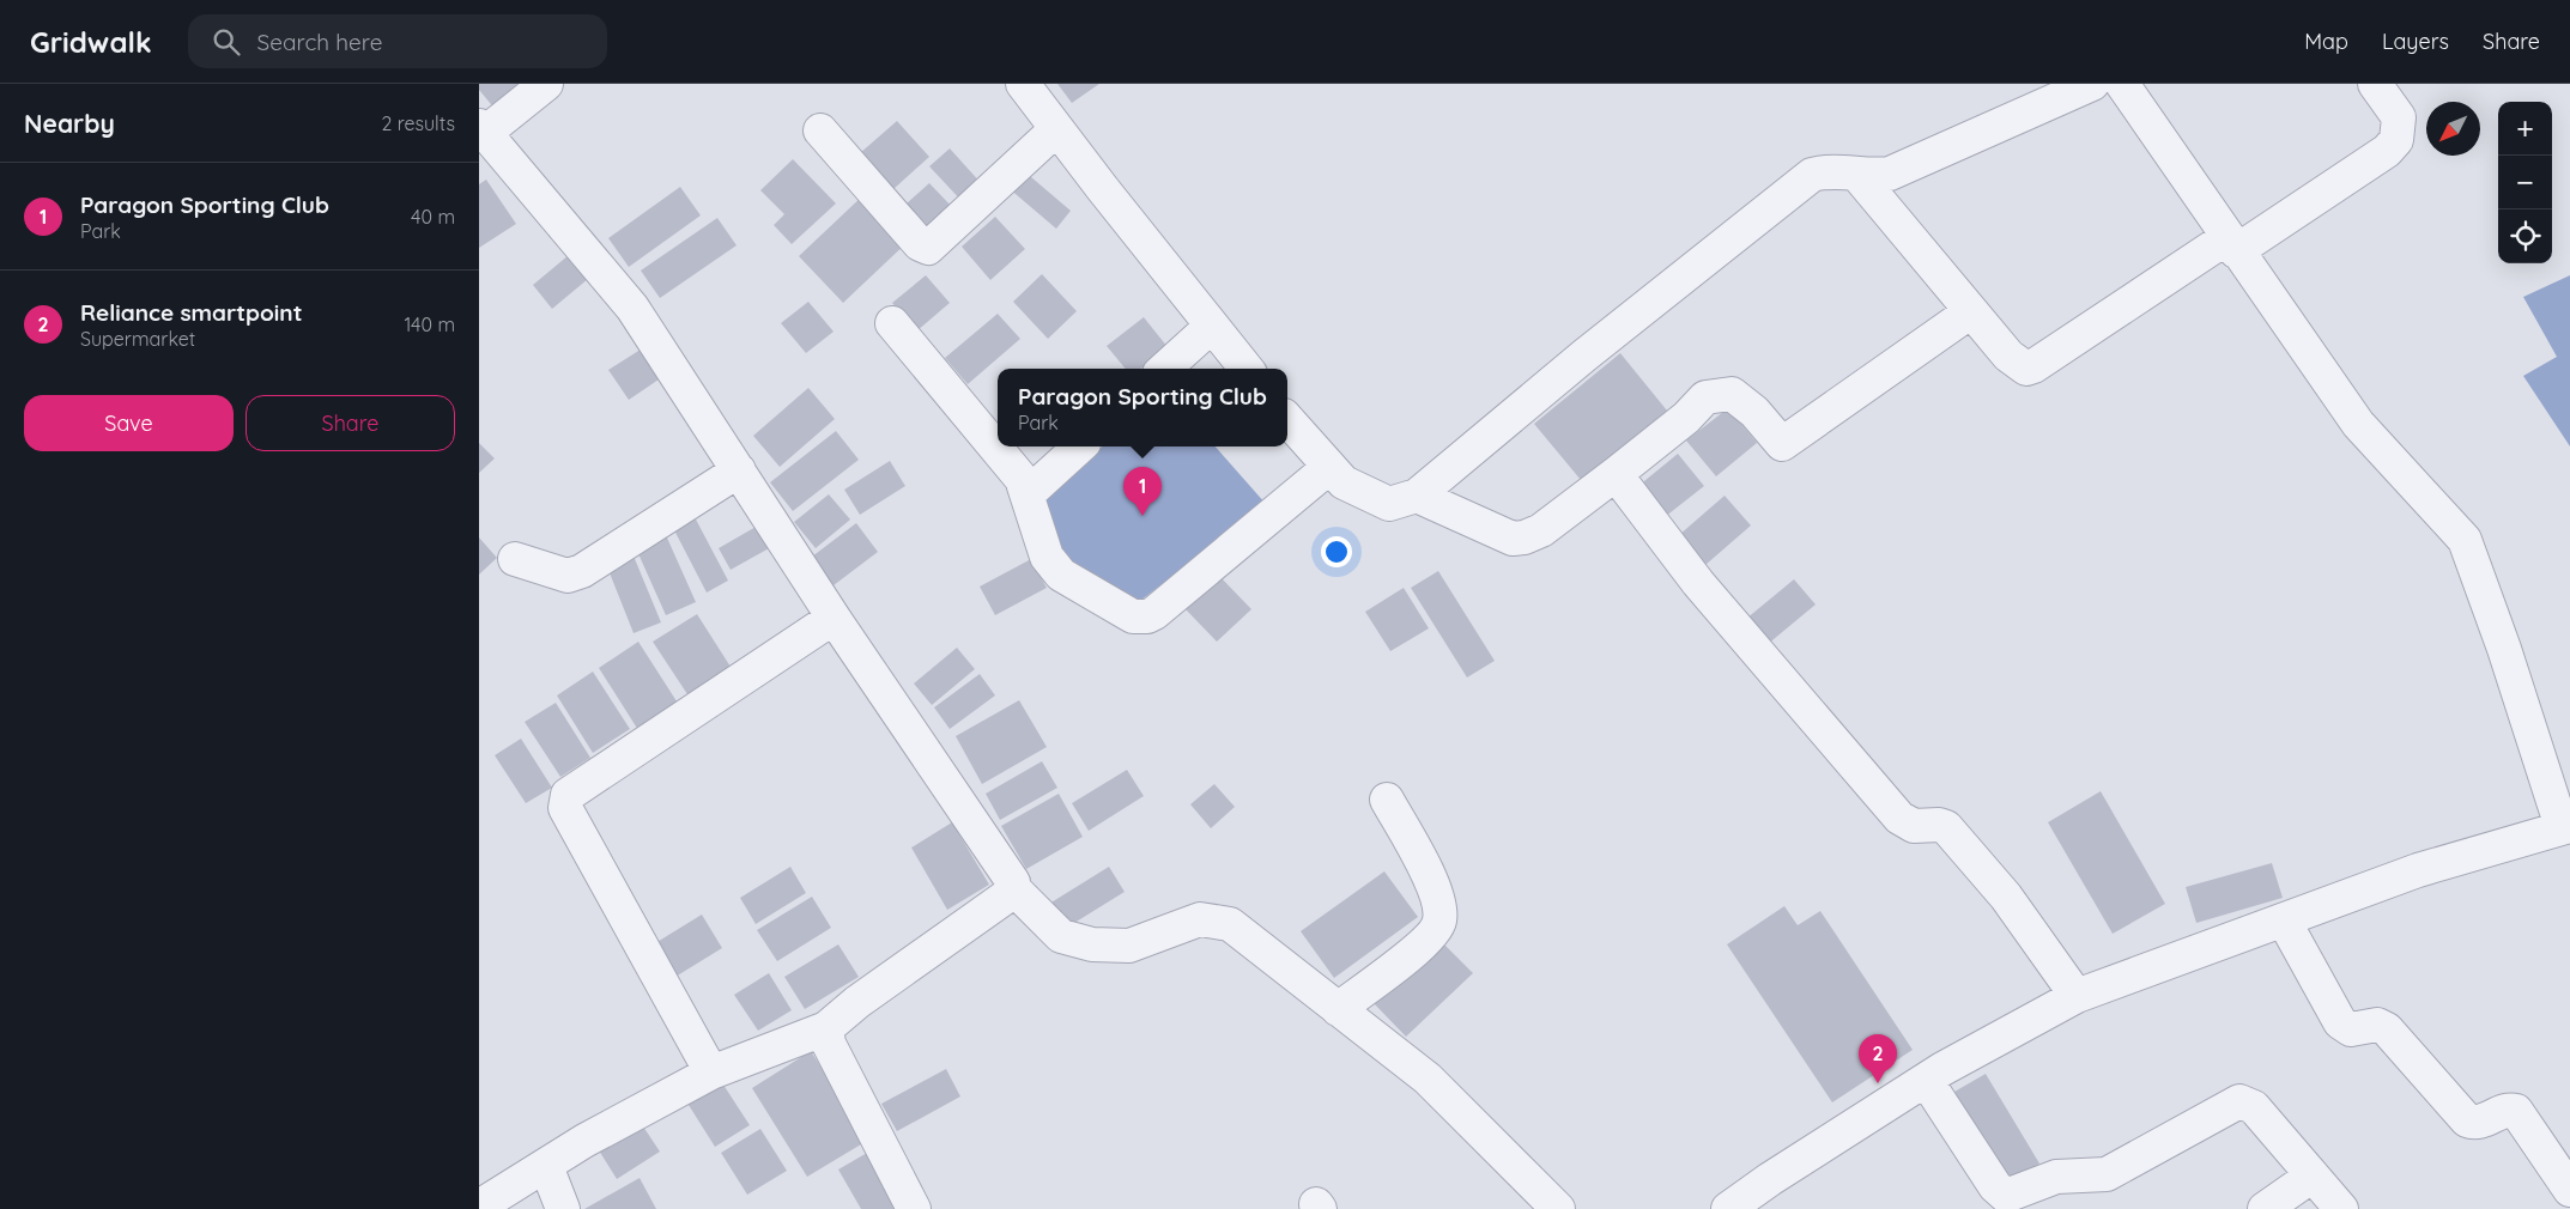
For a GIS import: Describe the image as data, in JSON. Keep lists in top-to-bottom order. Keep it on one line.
{"north":"bottom left","page":{"header":"Gridwalk","search":"Search here","nav":["Map","Layers","Share"],"heading":["Nearby","2 results"],"map_buttons":["+","−"],"list":[{"mark":"1","name":"Paragon Sporting Club","note":"Park","value":"40 m"},{"mark":"2","name":"Reliance smartpoint","note":"Supermarket","value":"140 m"}],"popup":["Paragon Sporting Club","Park"],"buttons":["Save","Share"],"pins":["1","2"]}}
